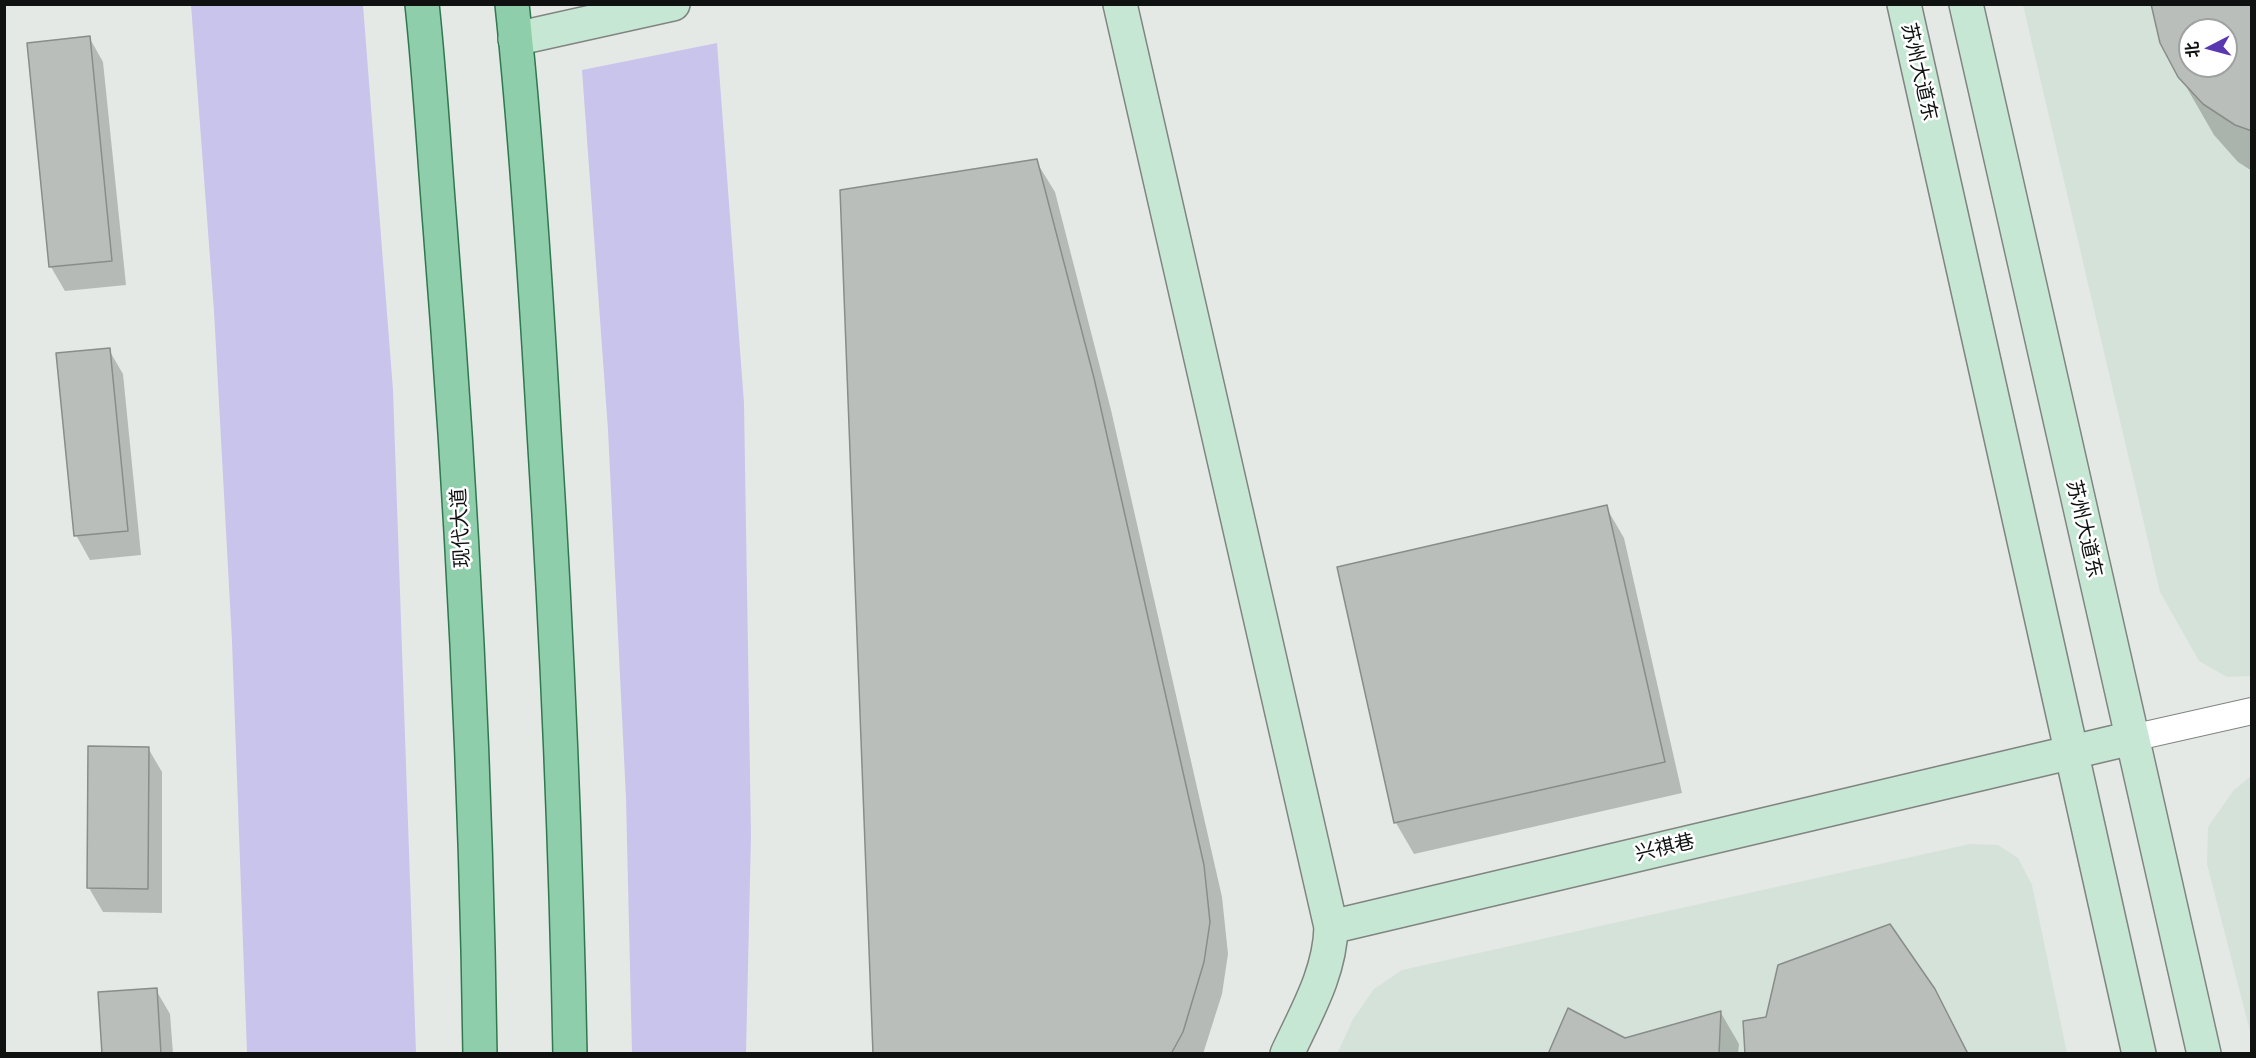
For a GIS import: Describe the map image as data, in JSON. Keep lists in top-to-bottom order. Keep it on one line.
{"streets":{"main road":["苏州大道东","现代大道","兴祺巷"]},"crossings":[["苏州大道东","兴祺巷"]],"north":"left"}
